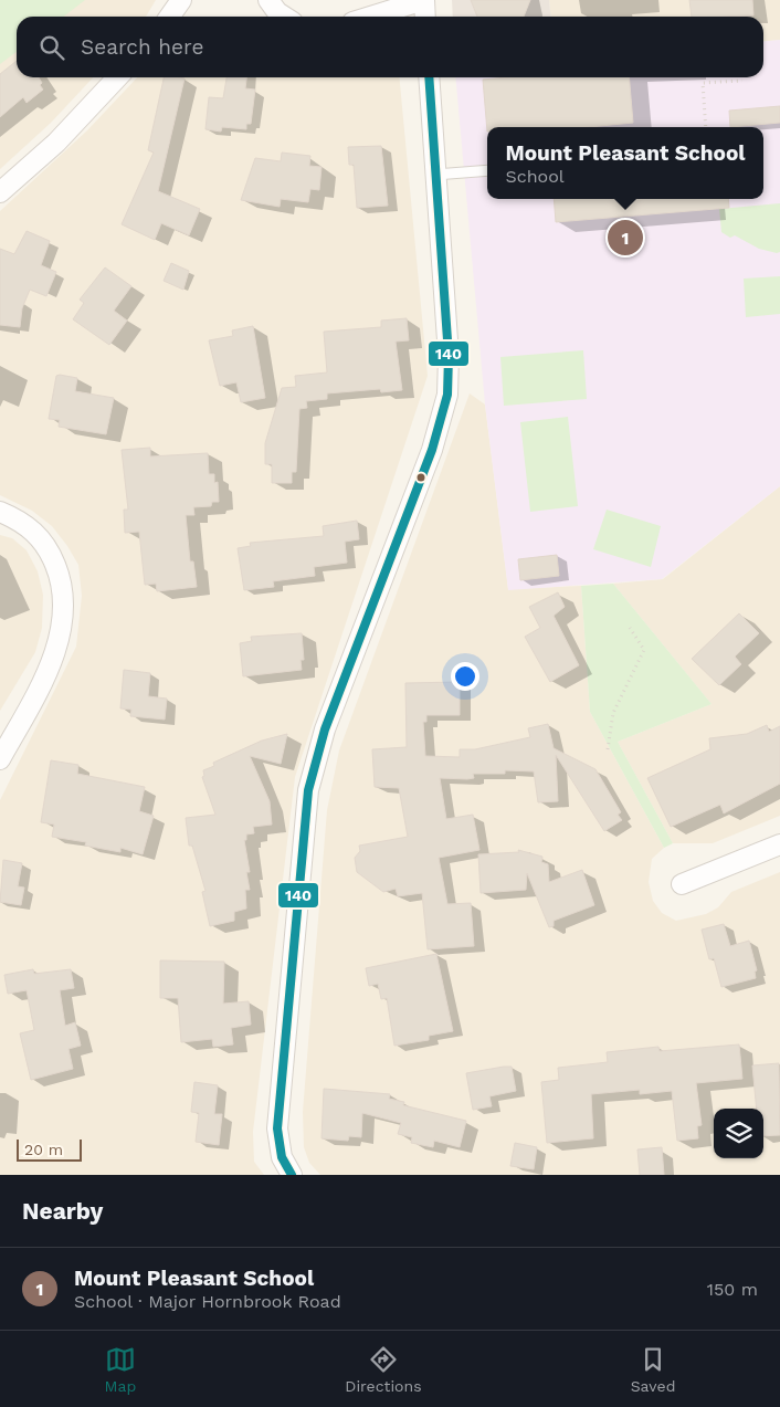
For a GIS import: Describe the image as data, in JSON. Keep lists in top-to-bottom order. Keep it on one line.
{"lines":["transit line 140"],"scale_bar":"20 m","page":{"search":"Search here","popup":["Mount Pleasant School","School"],"pins":"1","scale":"20 m","heading":"Nearby","list":[{"mark":"1","name":"Mount Pleasant School","note":"School · Major Hornbrook Road","value":"150 m"}],"nav":["Map","Directions","Saved"]}}
